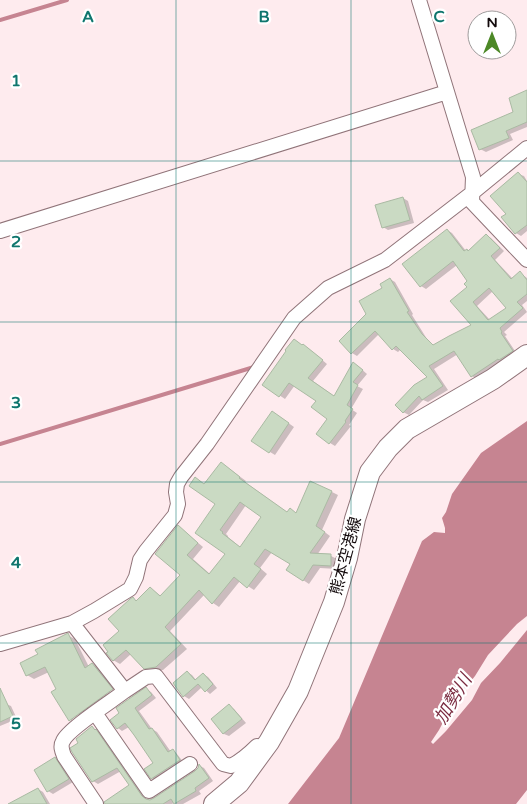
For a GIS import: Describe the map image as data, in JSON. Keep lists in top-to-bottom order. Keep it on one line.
{"streets":{"main road":["熊本空港線"]},"water":["加勢川"],"north":"top","grid":{"columns":["A","B","C"],"rows":["1","2","3","4","5"]}}
